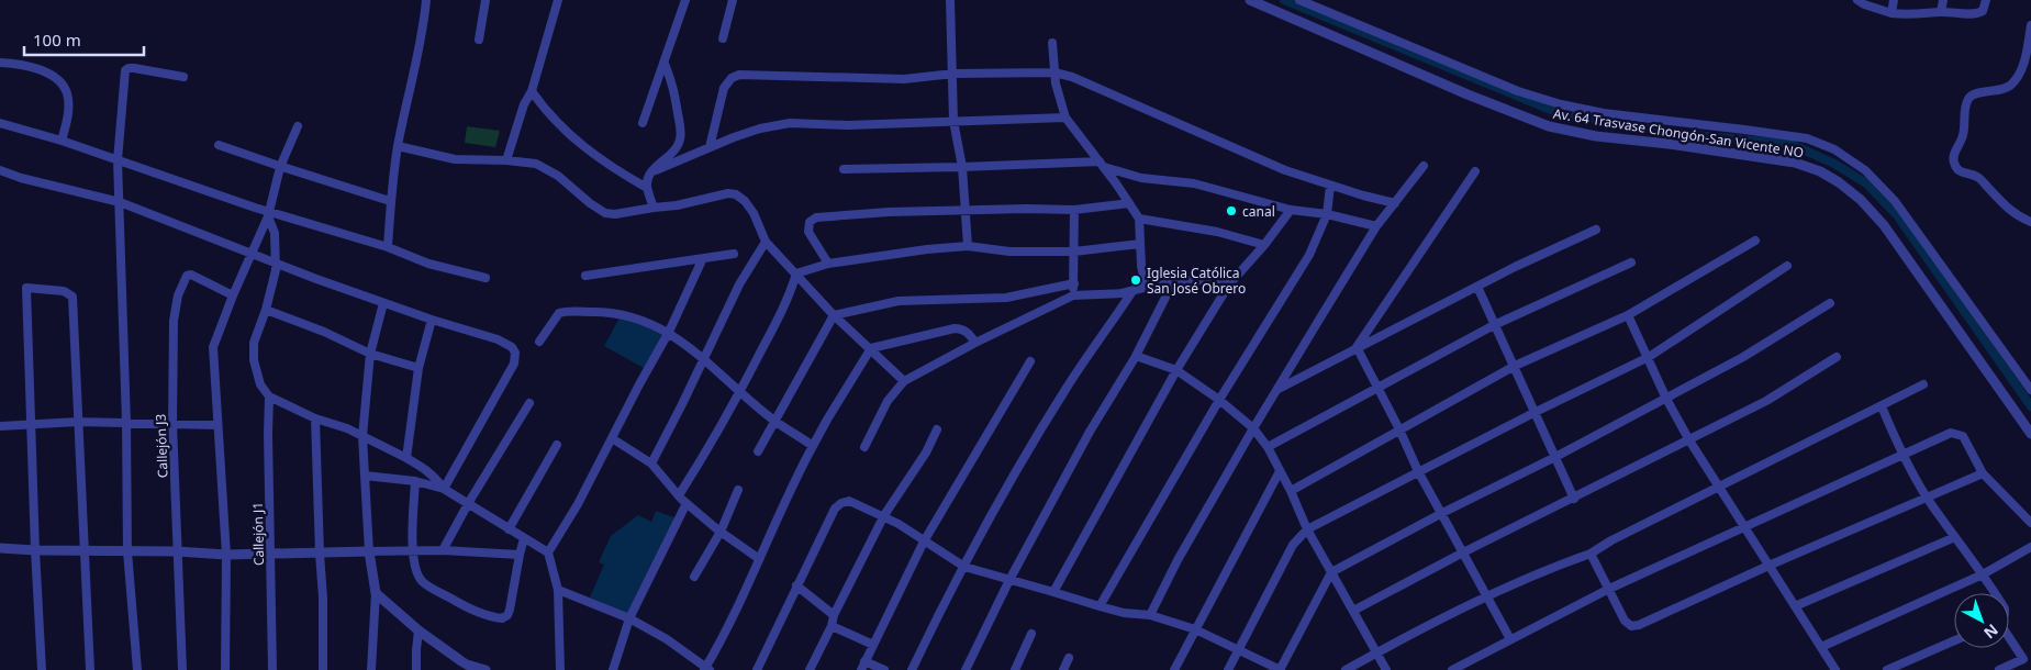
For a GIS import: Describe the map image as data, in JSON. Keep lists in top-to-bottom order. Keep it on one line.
{"streets":{"street":["Av. 64 Trasvase Chongón-San Vicente NO","Callejón J3","Callejón J1"]},"places":["canal","Iglesia Católica San José Obrero"],"scale_bar":"100 m","north":"bottom right"}
